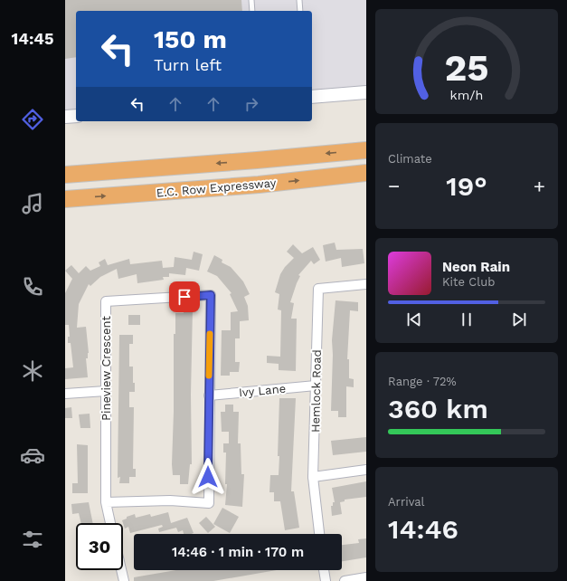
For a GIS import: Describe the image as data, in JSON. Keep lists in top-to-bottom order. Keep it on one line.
{"streets":{"highway":["E.C. Row Expressway"],"street":["Pineview Crescent","Ivy Lane","Hemlock Road"]},"crossings":[["Pineview Crescent","Ivy Lane"],["Ivy Lane","Hemlock Road"]],"page":{"tabs":"14:45","turn":["150 m","Turn left"],"tile":["Climate",["Range · 72%","360 km"],["Arrival","14:46"]],"heat":["−","19°","+"],"song":["Neon Rain","Kite Club"],"limit":"30","trip":"14:46 · 1 min · 170 m","gauge":["25","km/h"]}}
